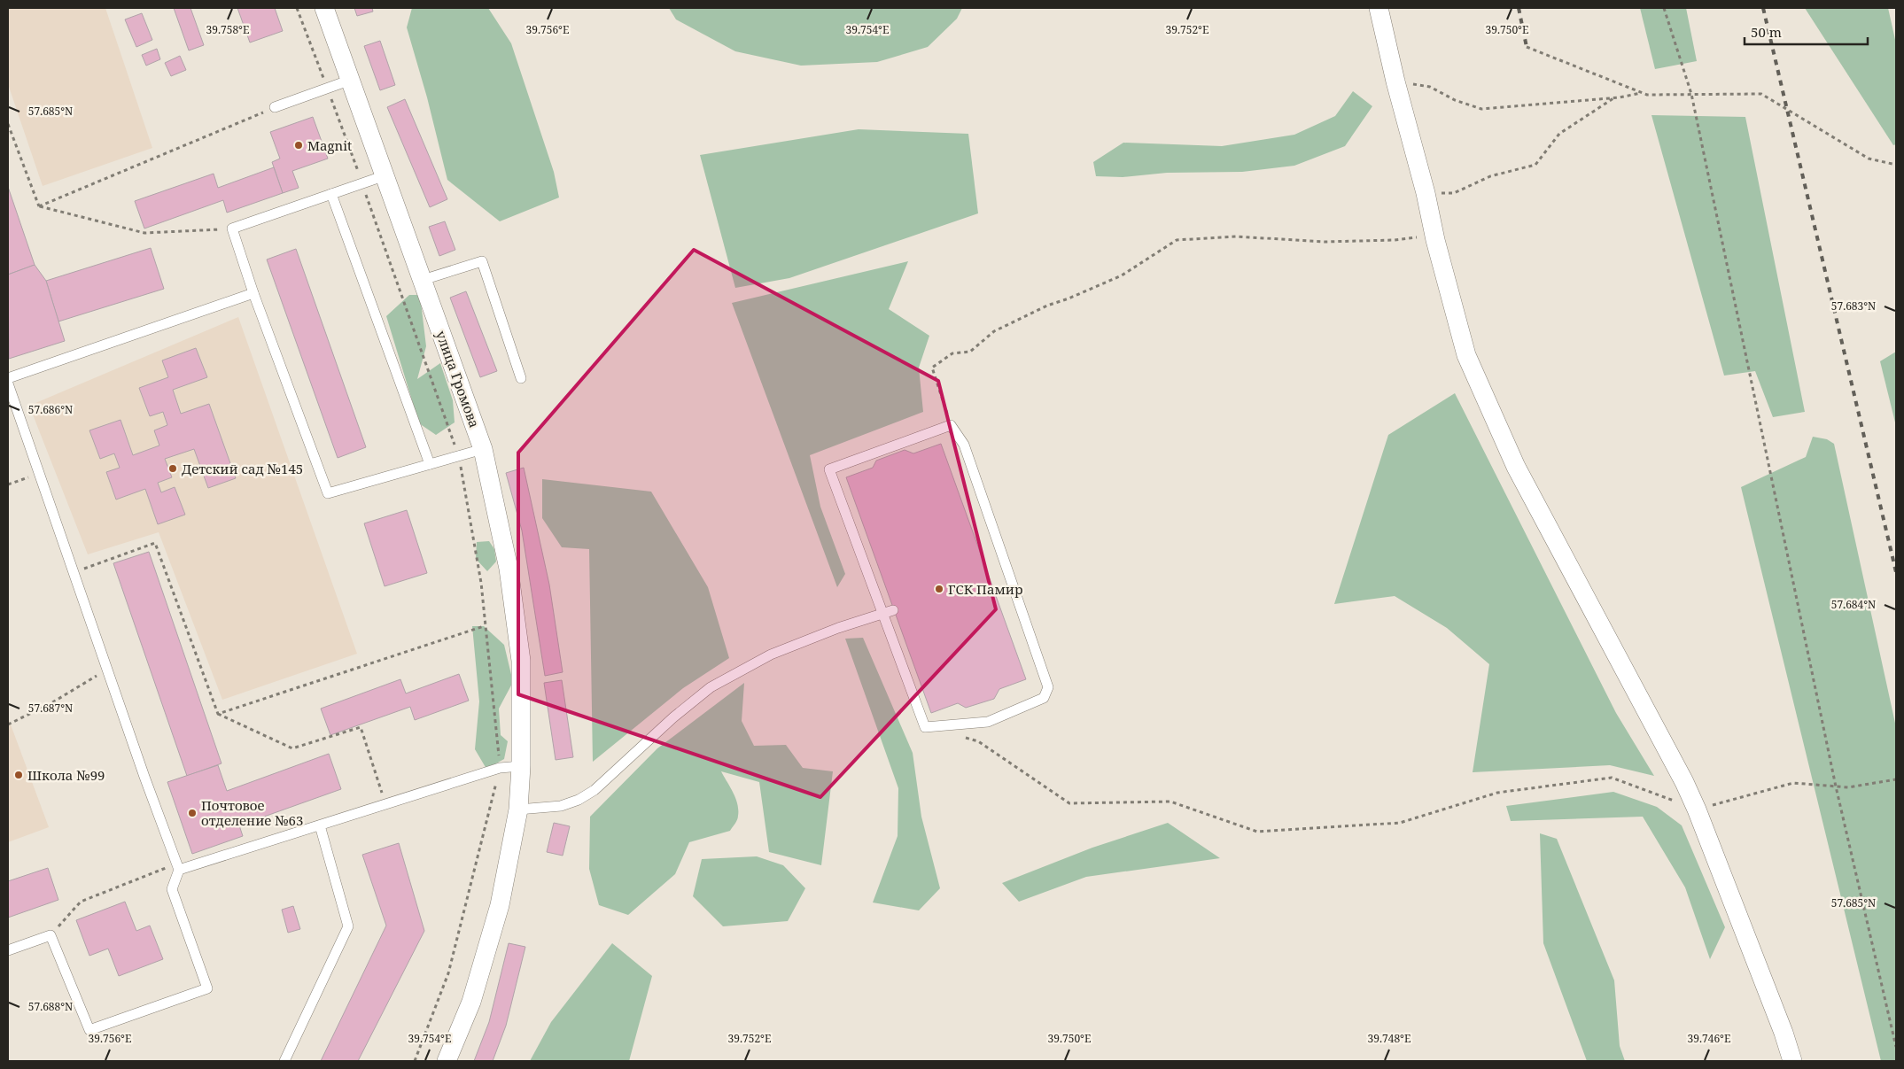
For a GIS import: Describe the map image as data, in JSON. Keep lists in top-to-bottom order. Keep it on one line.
{"streets":{"street":["улица Громова"]},"places":["Magnit","Детский сад №145","ГСК Памир","Школа №99","Почтовое отделение №63"],"scale_bar":"50 m","coordinates":["39.758°E","39.756°E","39.754°E","39.752°E","39.750°E","57.685°N","57.683°N","57.686°N","57.684°N","57.687°N","57.688°N","39.748°E","39.746°E"]}
